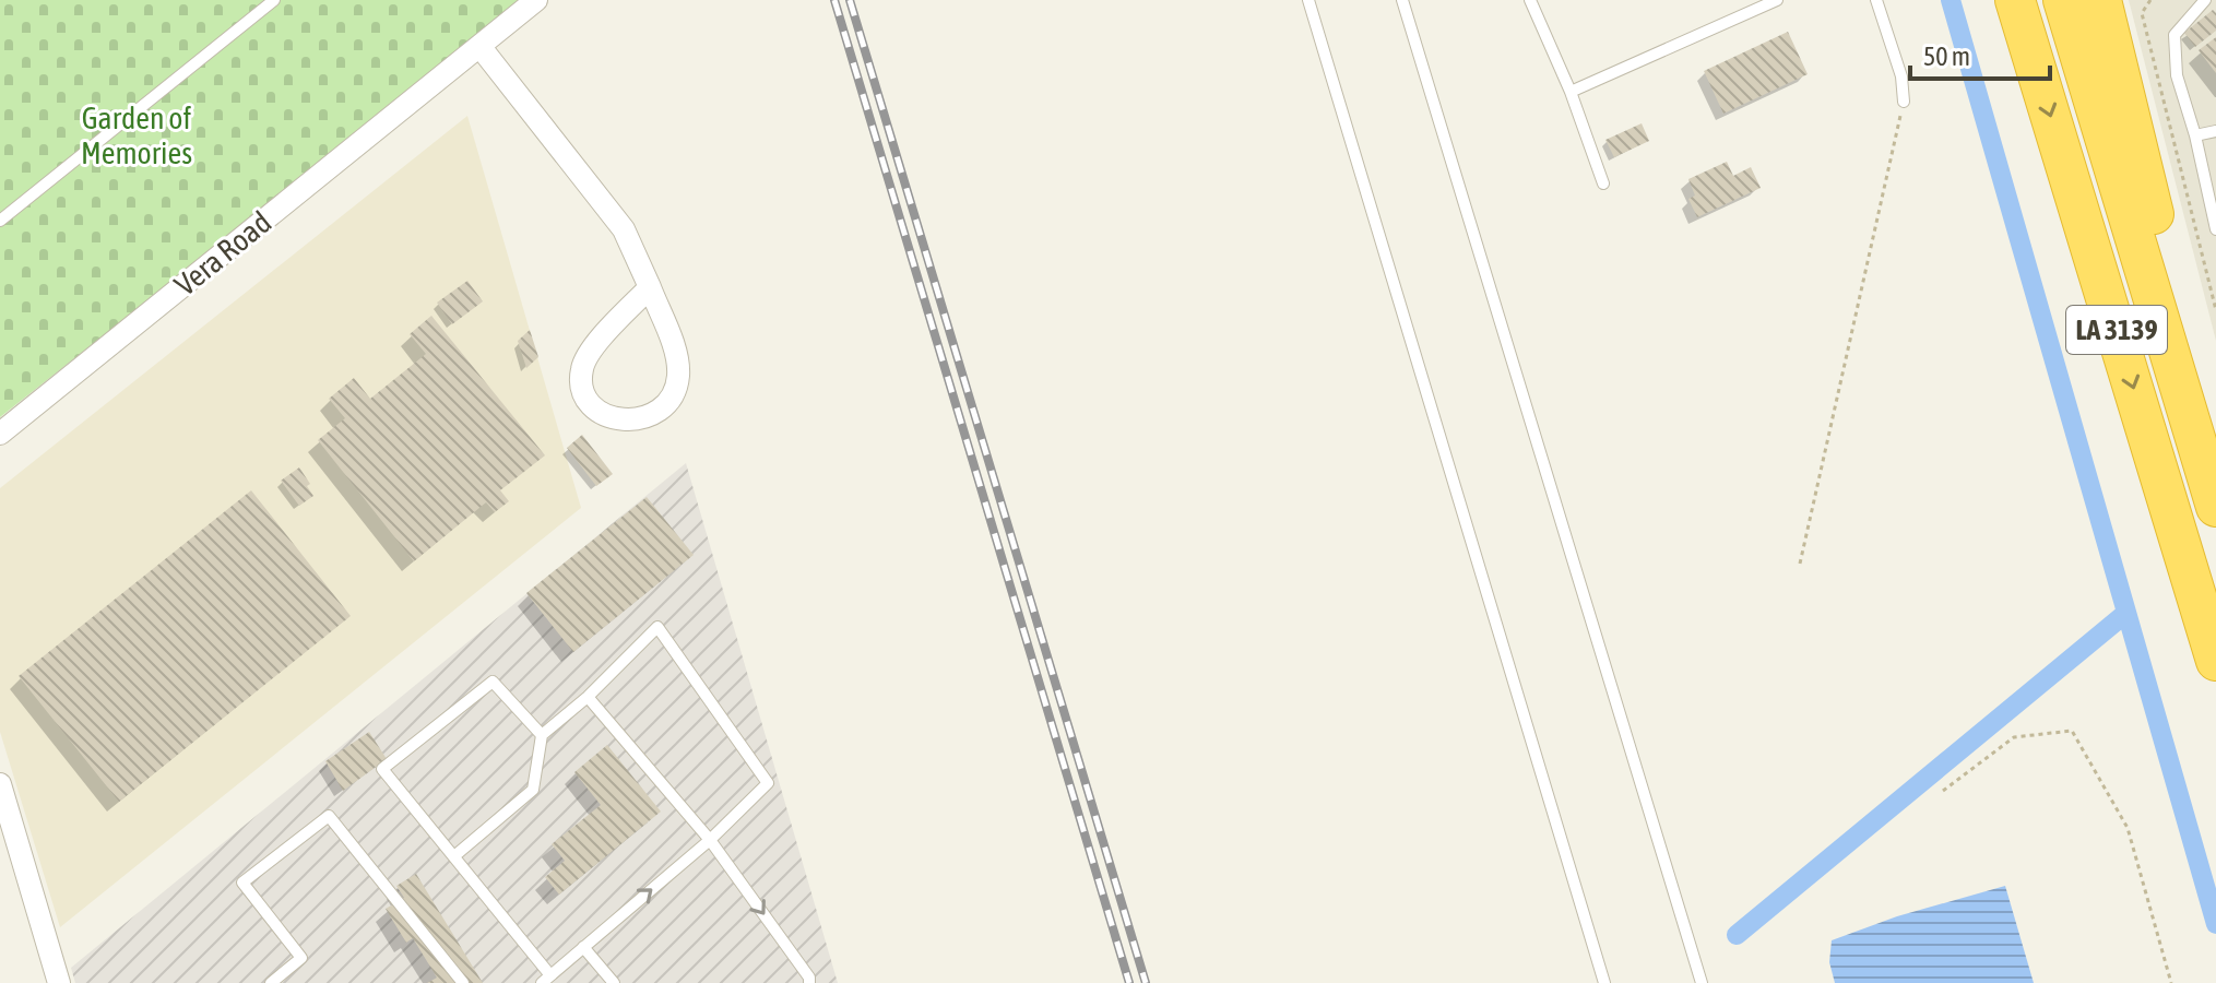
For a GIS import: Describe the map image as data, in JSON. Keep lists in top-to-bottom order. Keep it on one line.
{"streets":{"highway":["LA 3139"],"street":["Vera Road"]},"parks":["Garden of Memories"],"scale_bar":"50 m"}
